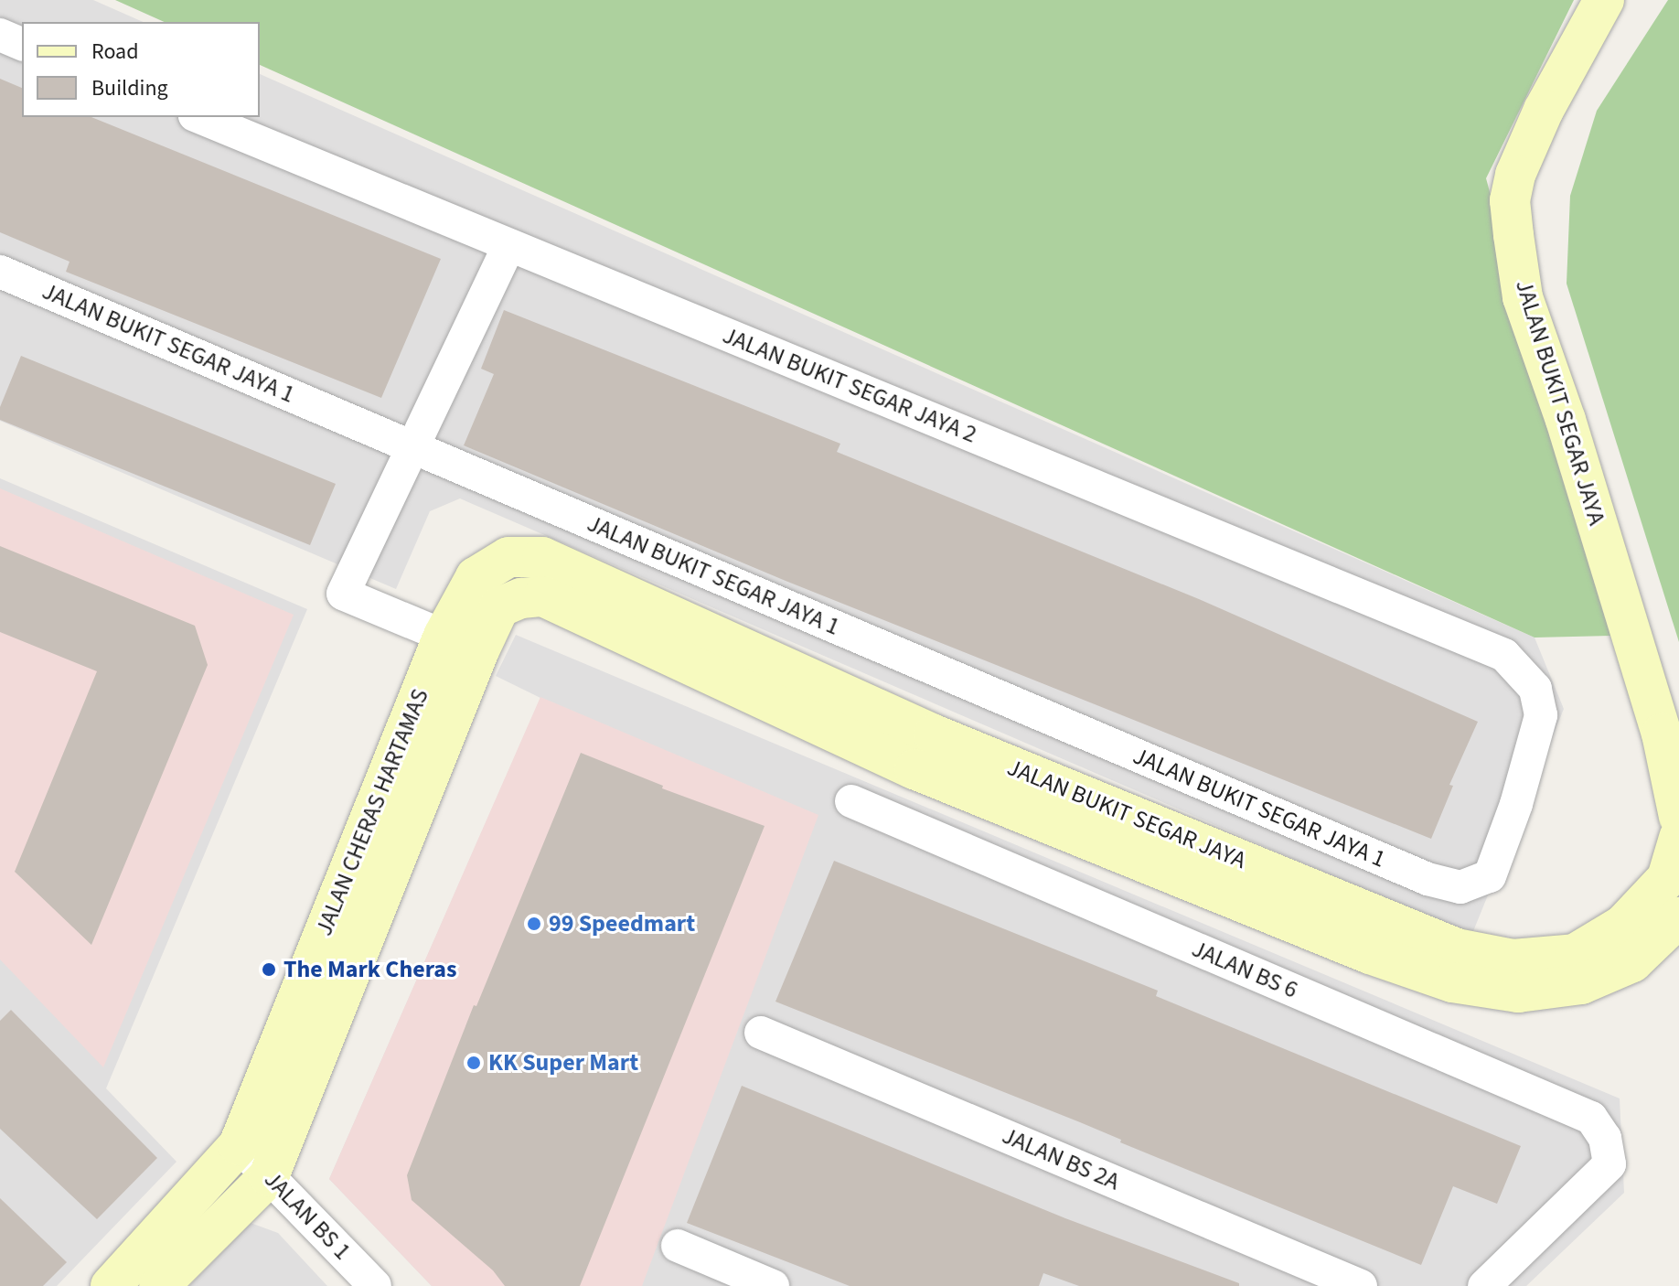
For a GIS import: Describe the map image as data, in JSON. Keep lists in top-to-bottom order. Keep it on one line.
{"streets":{"street":["JALAN BUKIT SEGAR JAYA 1","JALAN BUKIT SEGAR JAYA 2","JALAN BUKIT SEGAR JAYA","JALAN CHERAS HARTAMAS","JALAN BS 6","JALAN BS 2A","JALAN BS 1"]},"crossings":[["JALAN BUKIT SEGAR JAYA 1","JALAN BUKIT SEGAR JAYA 2"],["JALAN BUKIT SEGAR JAYA","JALAN CHERAS HARTAMAS"],["JALAN CHERAS HARTAMAS","JALAN BS 1"]],"places":["99 Speedmart","The Mark Cheras","KK Super Mart"],"legend":["Road","Building"]}
